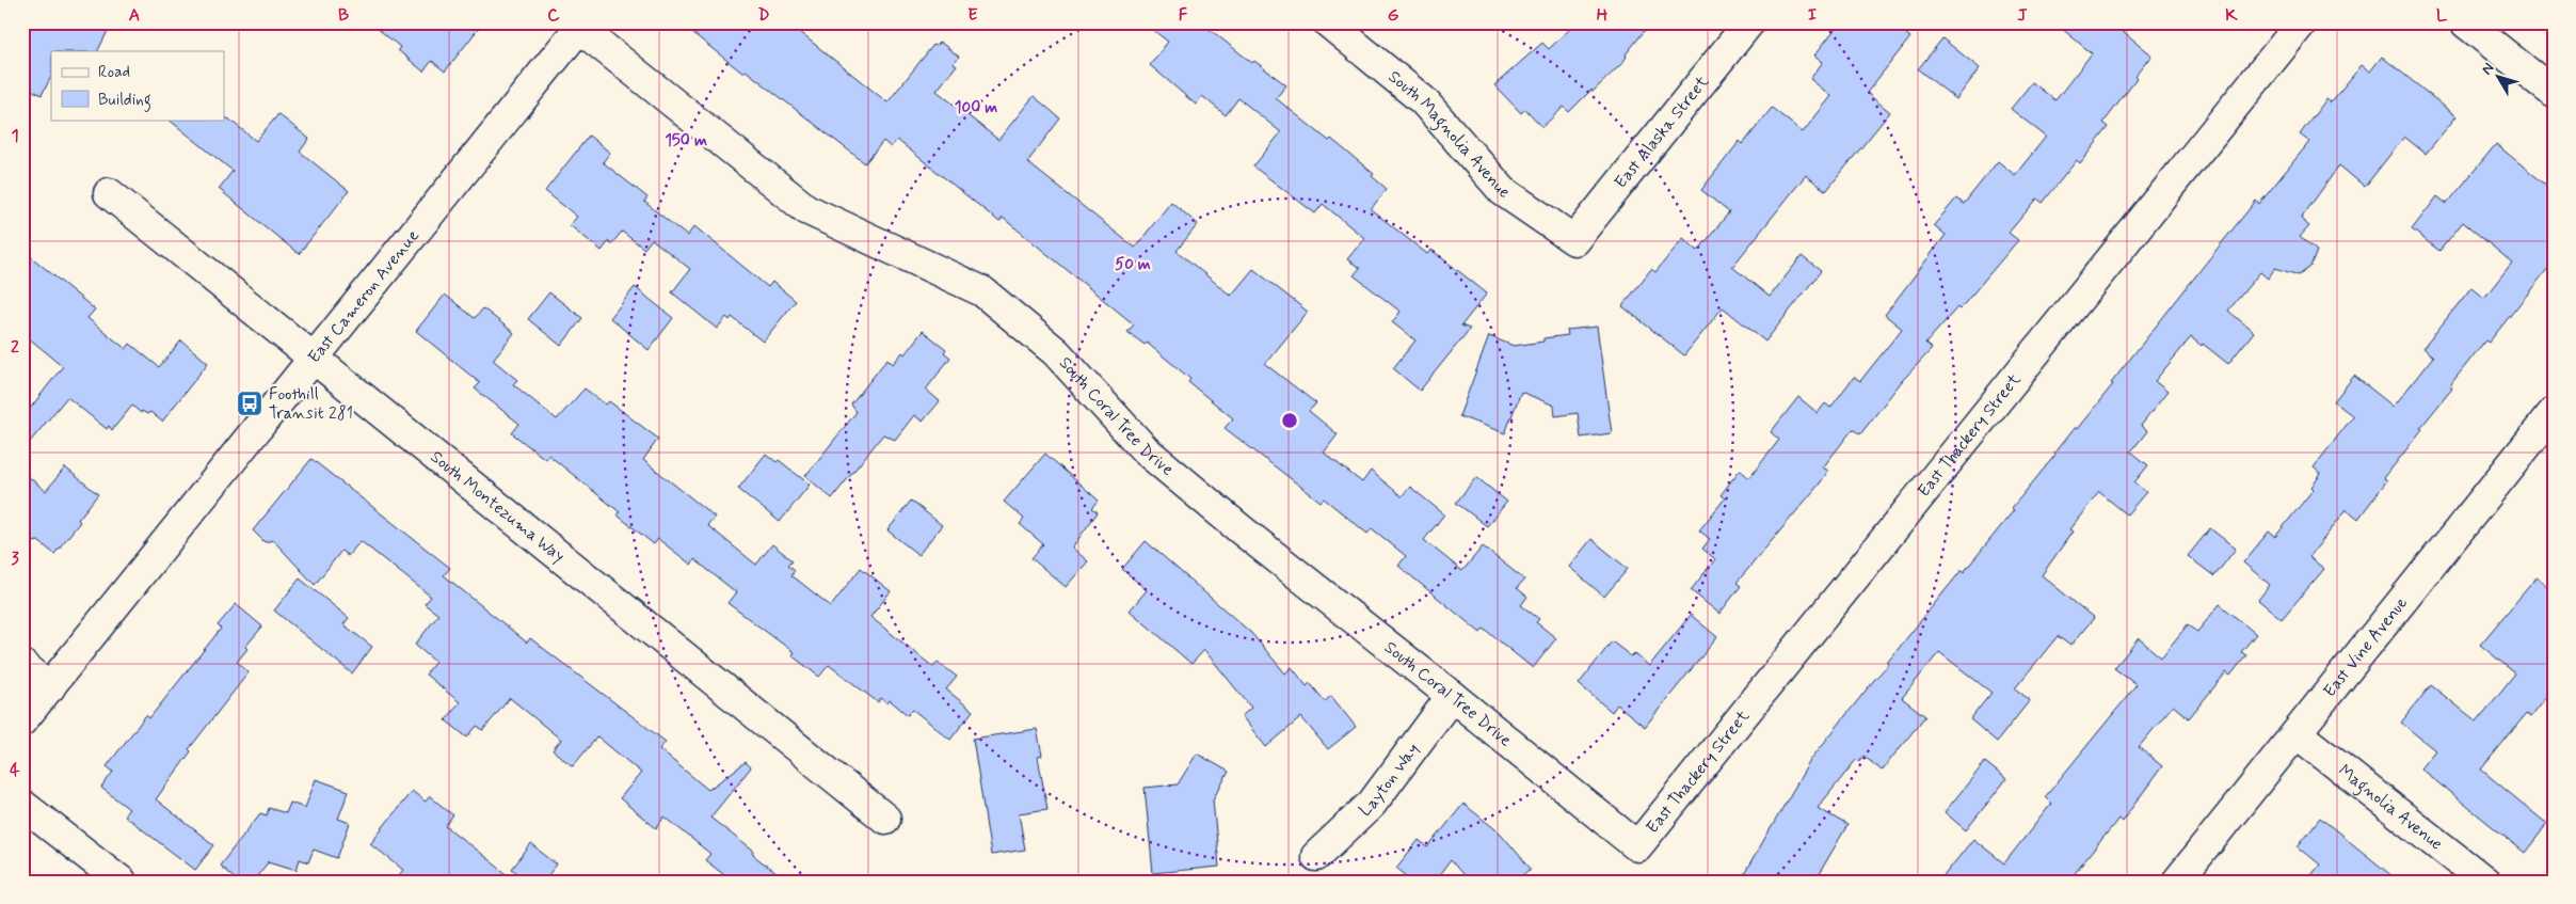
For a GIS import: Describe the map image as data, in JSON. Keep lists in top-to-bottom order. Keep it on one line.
{"streets":{"street":["East Alaska Street","South Magnolia Avenue","East Cameron Avenue","South Coral Tree Drive","East Thackery Street","South Montezuma Way","East Vine Avenue","Layton Way","Magnolia Avenue"]},"crossings":[["East Alaska Street","South Magnolia Avenue"],["East Cameron Avenue","South Coral Tree Drive"],["East Cameron Avenue","South Montezuma Way"],["South Coral Tree Drive","East Thackery Street"],["South Coral Tree Drive","Layton Way"],["East Vine Avenue","Magnolia Avenue"]],"places":{"bus stop":["Foothill Transit 281"]},"legend":["Road","Building"],"north":"top left","grid":{"columns":["A","B","C","D","E","F","G","H","I","J","K","L"],"rows":["1","2","3","4"]},"rings":["100 m","150 m","50 m"]}
